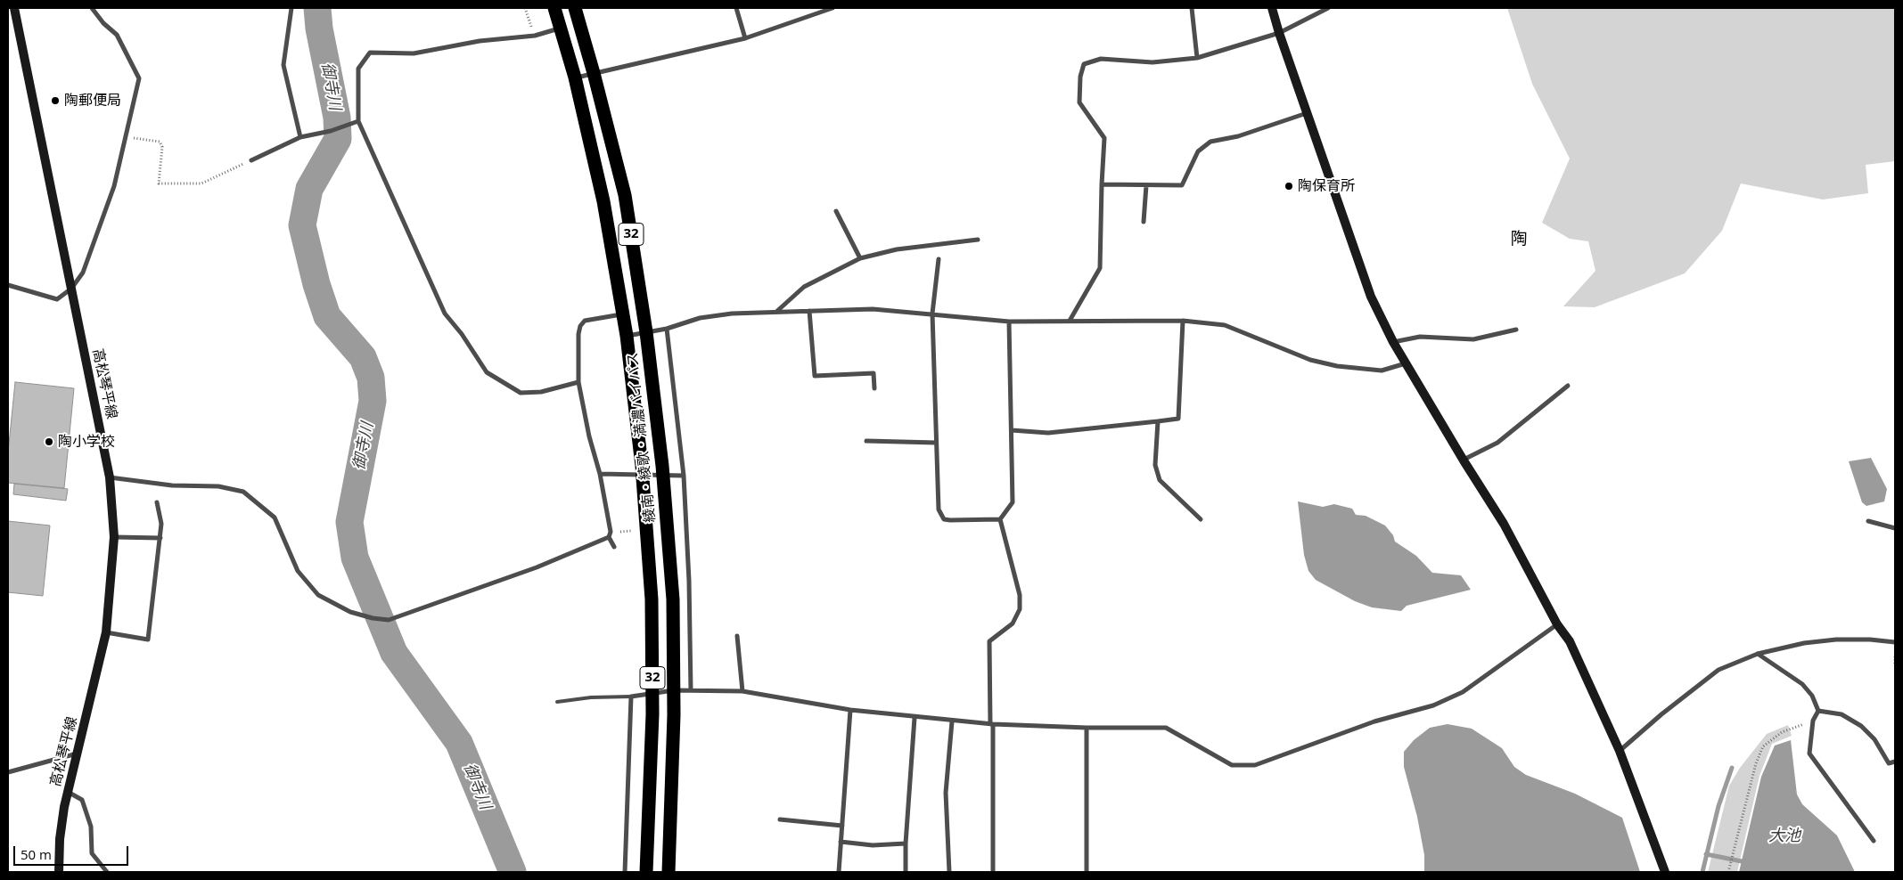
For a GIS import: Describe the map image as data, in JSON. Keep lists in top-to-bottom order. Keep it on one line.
{"streets":{"highway":["32","綾南・綾歌・満濃バイパス"],"street":["高松琴平線"]},"districts":["陶"],"water":["御寺川","大池"],"places":["陶郵便局","陶保育所","陶小学校"],"scale_bar":"50 m"}
